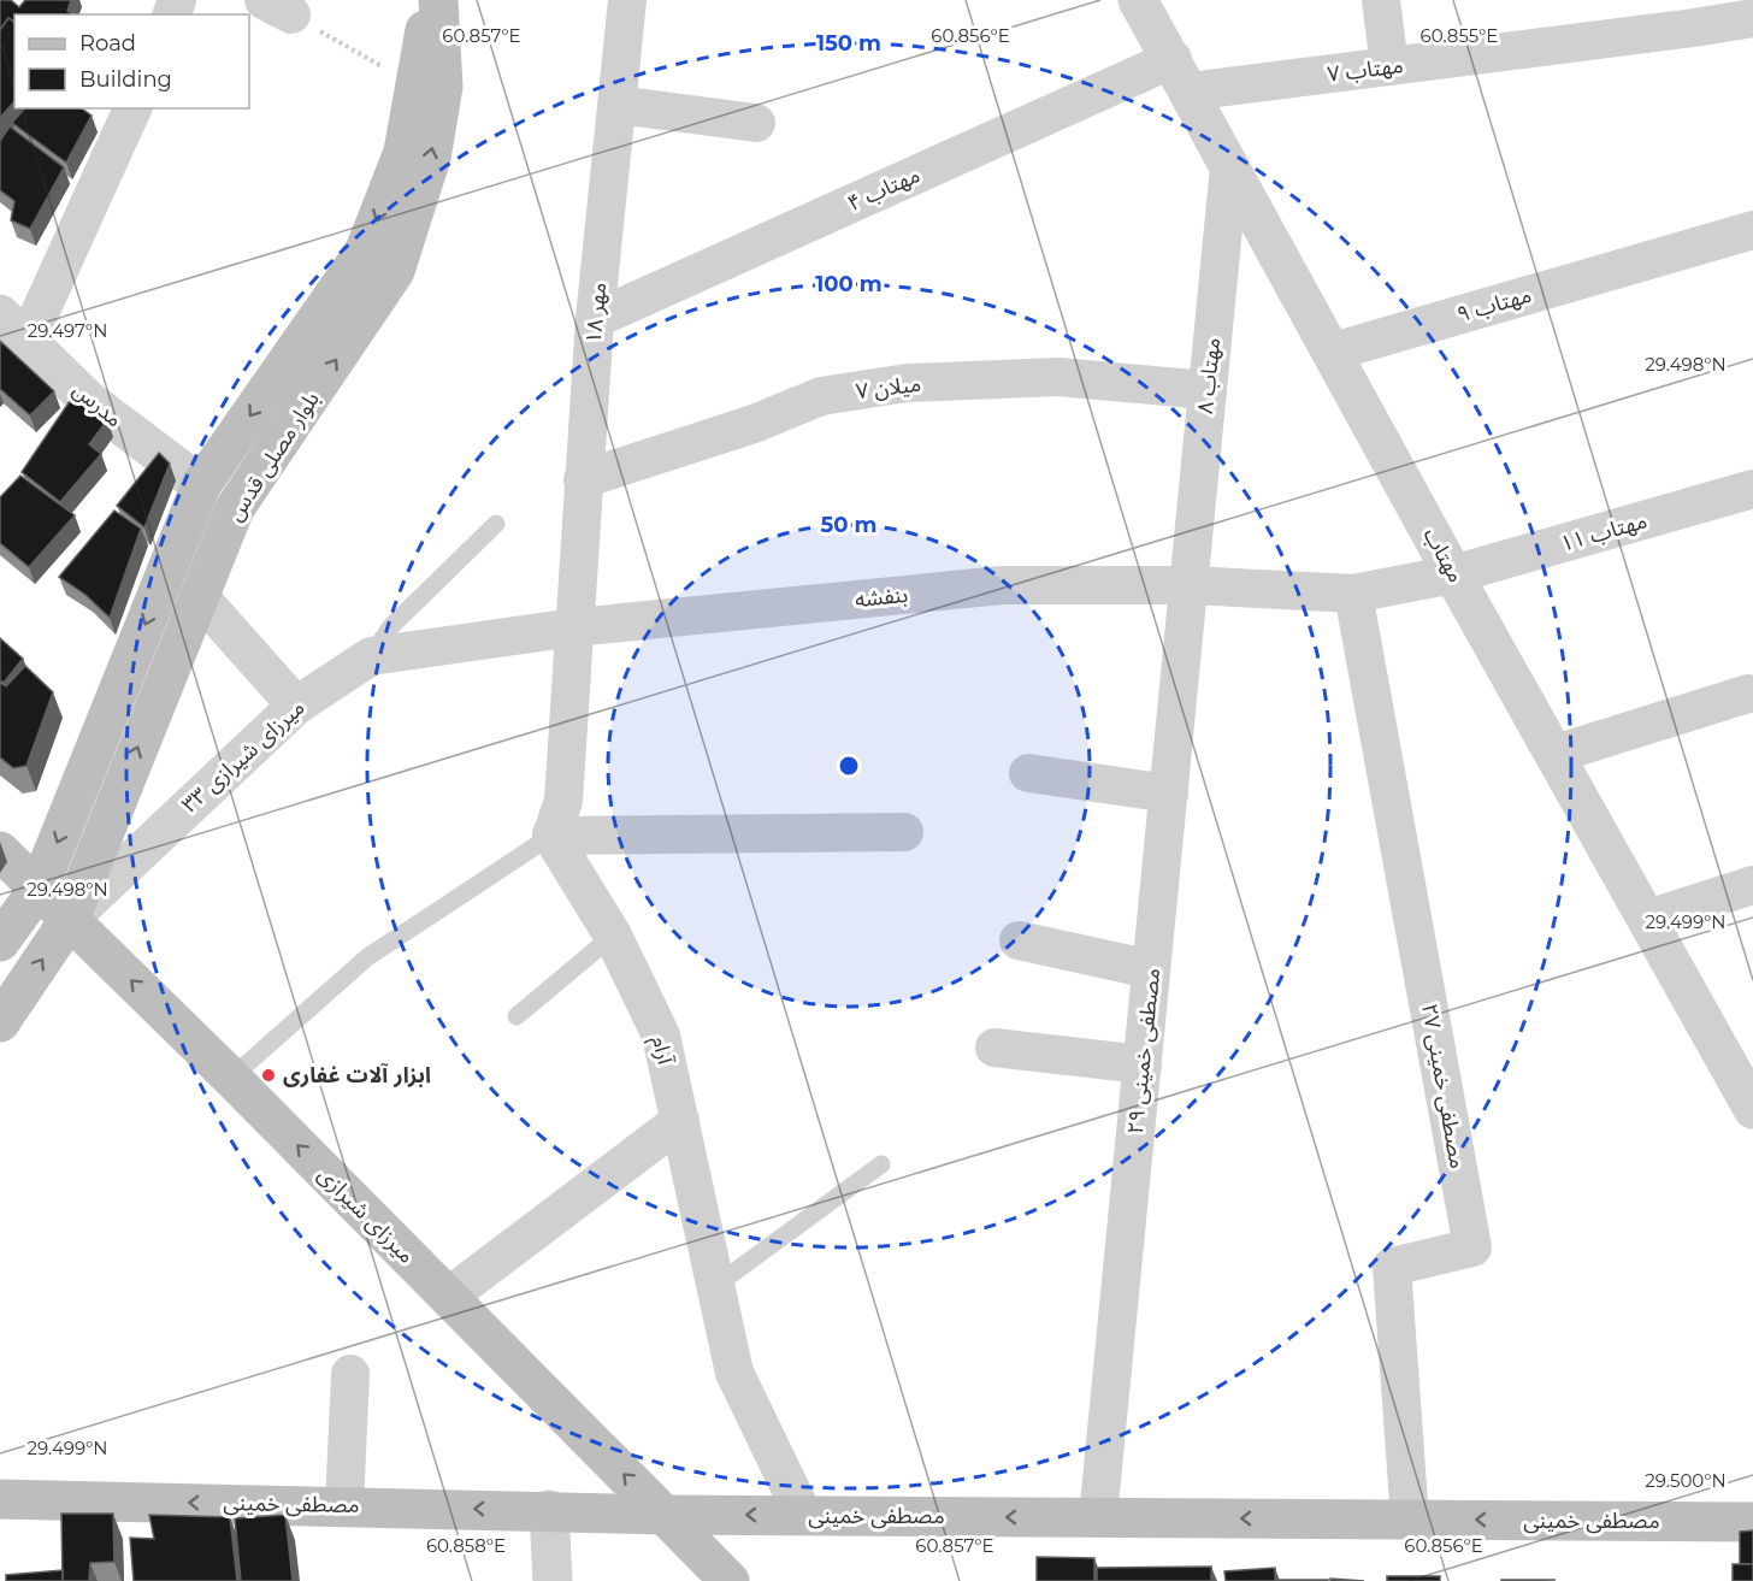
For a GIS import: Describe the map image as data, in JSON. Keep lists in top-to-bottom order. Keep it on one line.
{"streets":{"main road":["بلوار مصلی قدس","میرزای شیرازی","مصطفی خمینی"],"street":["مهتاب ۷","مهتاب ۴","مهتاب ۹","مهر ۱۸","مهتاب ۸","میلان ۷","مدرس","مهتاب ۱۱","مهتاب","بنفشه","میرزای شیرازی ۳۳","آرام","مصطفی خمینی ۲۹","مصطفی خمینی ۲۷"]},"crossings":[["مهتاب ۷","مهتاب ۴"],["مهتاب ۷","مهتاب"],["مهتاب ۴","مهر ۱۸"],["مهتاب ۴","مهتاب"],["مهتاب ۹","مهتاب"],["مهر ۱۸","میلان ۷"],["مهر ۱۸","بنفشه"],["مهر ۱۸","میرزای شیرازی ۳۳"],["مهر ۱۸","آرام"],["مهتاب ۸","میلان ۷"],["مهتاب ۸","مهتاب"],["مهتاب ۸","بنفشه"],["مهتاب ۸","مصطفی خمینی ۲۹"],["مدرس","بلوار مصلی قدس"],["بلوار مصلی قدس","میرزای شیرازی ۳۳"],["بلوار مصلی قدس","میرزای شیرازی"],["مهتاب ۱۱","مهتاب"],["مهتاب ۱۱","بنفشه"],["مهتاب ۱۱","مصطفی خمینی ۲۷"],["بنفشه","میرزای شیرازی ۳۳"],["بنفشه","مصطفی خمینی ۲۹"],["بنفشه","مصطفی خمینی ۲۷"],["میرزای شیرازی ۳۳","میرزای شیرازی"],["آرام","مصطفی خمینی"],["مصطفی خمینی ۲۹","مصطفی خمینی"],["مصطفی خمینی ۲۷","مصطفی خمینی"],["میرزای شیرازی","مصطفی خمینی"]],"one_way":["میرزای شیرازی","مصطفی خمینی"],"places":["ابزار آلات غفاری"],"legend":["Road","Building"],"coordinates":["60.857°E","60.856°E","60.855°E","29.497°N","29.498°N","29.499°N","29.500°N","60.858°E"],"rings":["150 m","100 m","50 m"]}
